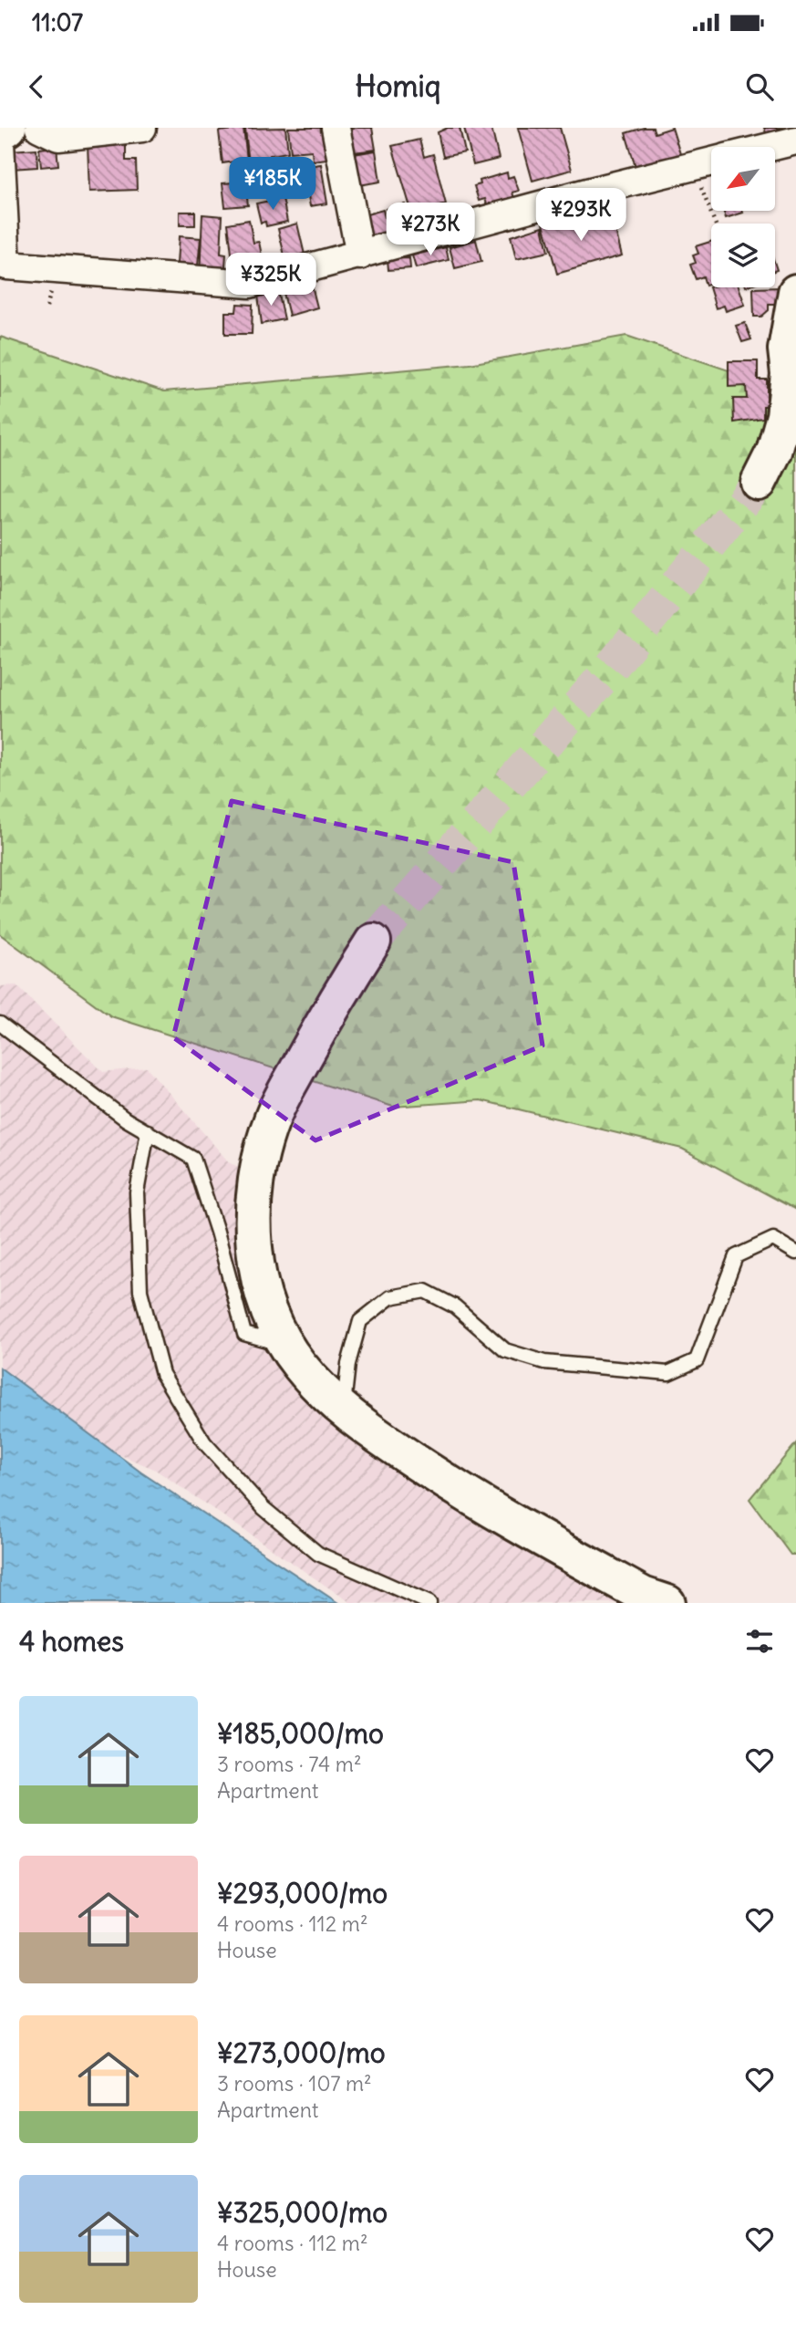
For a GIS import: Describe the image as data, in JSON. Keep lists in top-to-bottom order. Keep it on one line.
{"north":"bottom left","page":{"status":"11:07","header":"Homiq","price":["¥185K","¥293K","¥273K","¥325K"],"heading":"4 homes","list":[{"name":"¥185,000/mo","note":"3 rooms · 74 m² · Apartment"},{"name":"¥293,000/mo","note":"4 rooms · 112 m² · House"},{"name":"¥273,000/mo","note":"3 rooms · 107 m² · Apartment"},{"name":"¥325,000/mo","note":"4 rooms · 112 m² · House"}]}}
